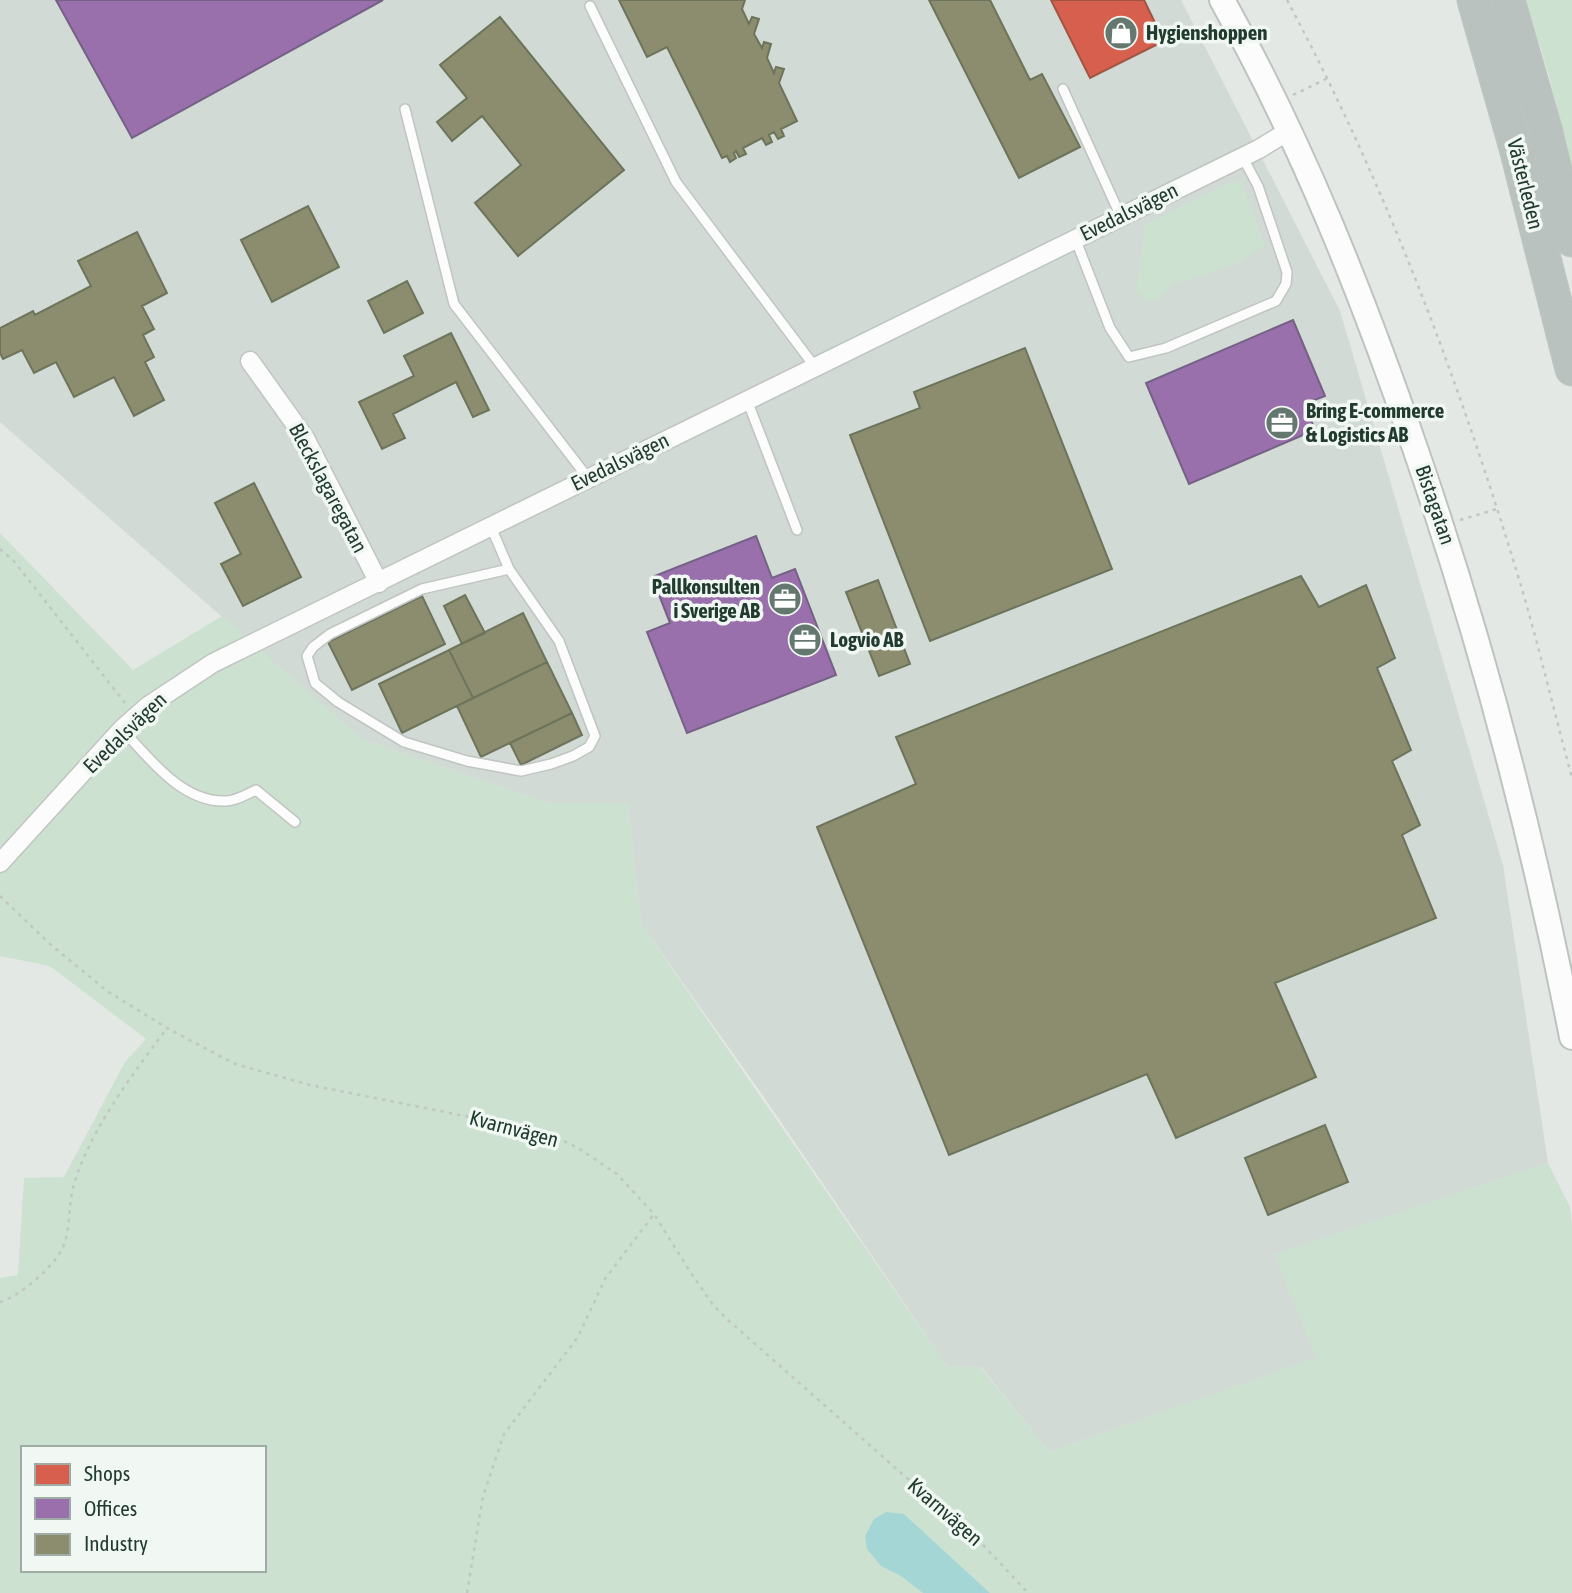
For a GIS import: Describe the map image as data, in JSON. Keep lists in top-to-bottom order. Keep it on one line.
{"streets":{"highway":["Västerleden"],"street":["Evedalsvägen","Bleckslagaregatan","Bistagatan"],"path":["Kvarnvägen"]},"crossings":[["Evedalsvägen","Bleckslagaregatan"],["Evedalsvägen","Bistagatan"]],"places":{"shop":["Hygienshoppen"],"office":["Bring E-commerce & Logistics AB","Pallkonsulten i Sverige AB","Logvio AB"]},"legend":["Shops","Offices","Industry"]}
